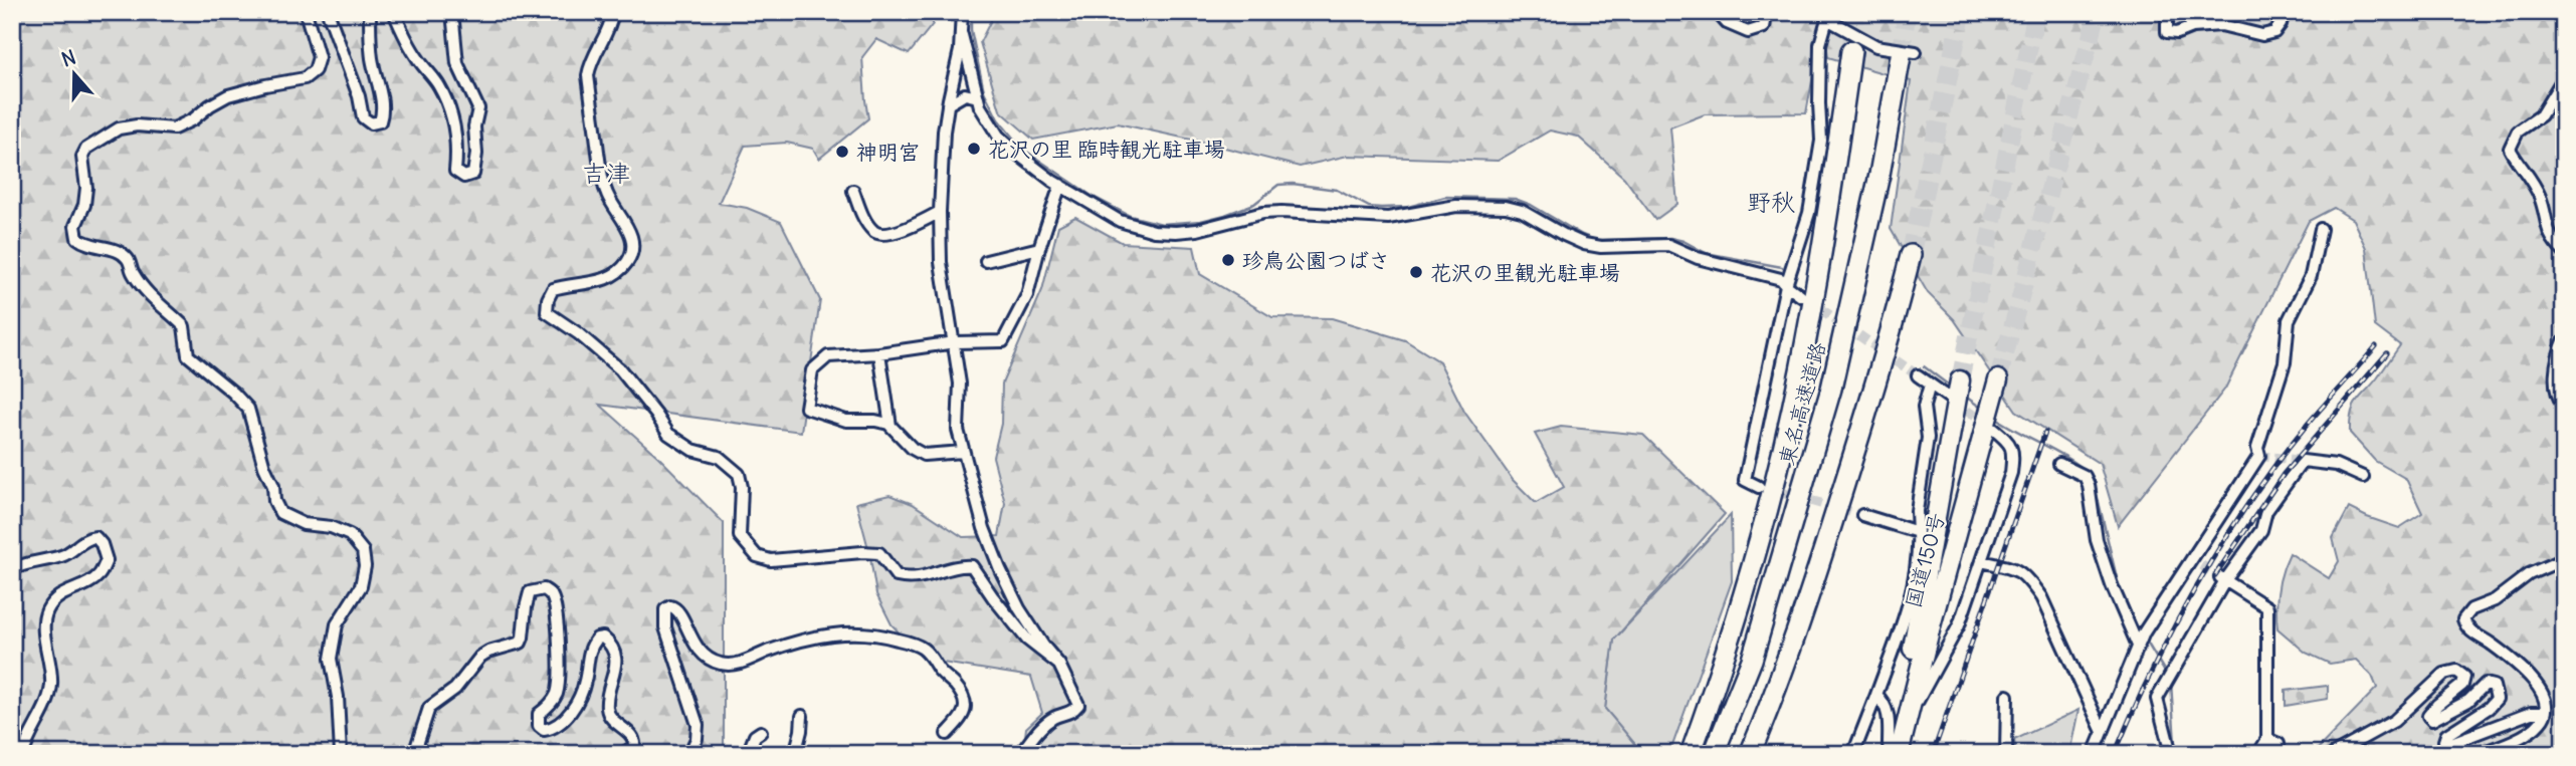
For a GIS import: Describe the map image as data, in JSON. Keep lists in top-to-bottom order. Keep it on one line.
{"streets":{"highway":["東名高速道路","国道150号"]},"districts":["吉津","野秋"],"places":["花沢の里 臨時観光駐車場","神明宮","珍鳥公園つばさ","花沢の里観光駐車場"],"north":"top"}
